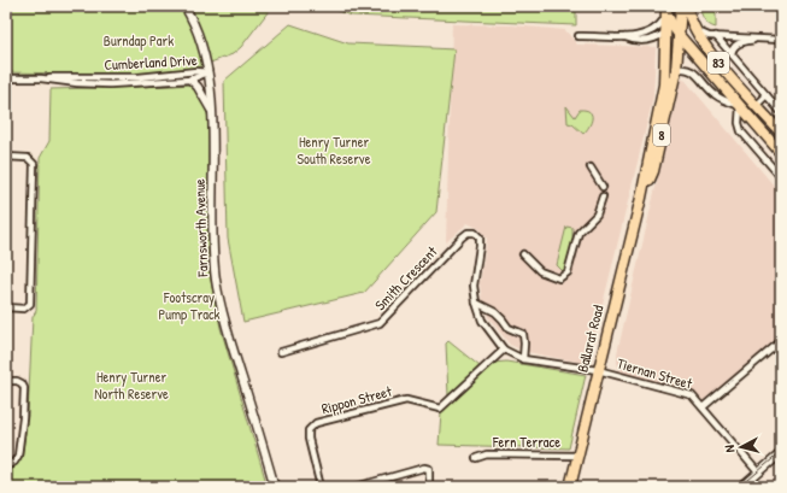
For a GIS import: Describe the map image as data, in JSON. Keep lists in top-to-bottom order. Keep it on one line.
{"streets":{"highway":["83","8","Ballarat Road"],"main road":["Farnsworth Avenue"],"street":["Cumberland Drive","Smith Crescent","Tiernan Street","Rippon Street","Fern Terrace"]},"crossings":[["Cumberland Drive","Farnsworth Avenue"],["83","Ballarat Road"],["Ballarat Road","Tiernan Street"],["Ballarat Road","Fern Terrace"],["Tiernan Street","Rippon Street"]],"parks":["Burndap Park","Henry Turner South Reserve","Footscray Pump Track","Henry Turner North Reserve"],"north":"left"}
